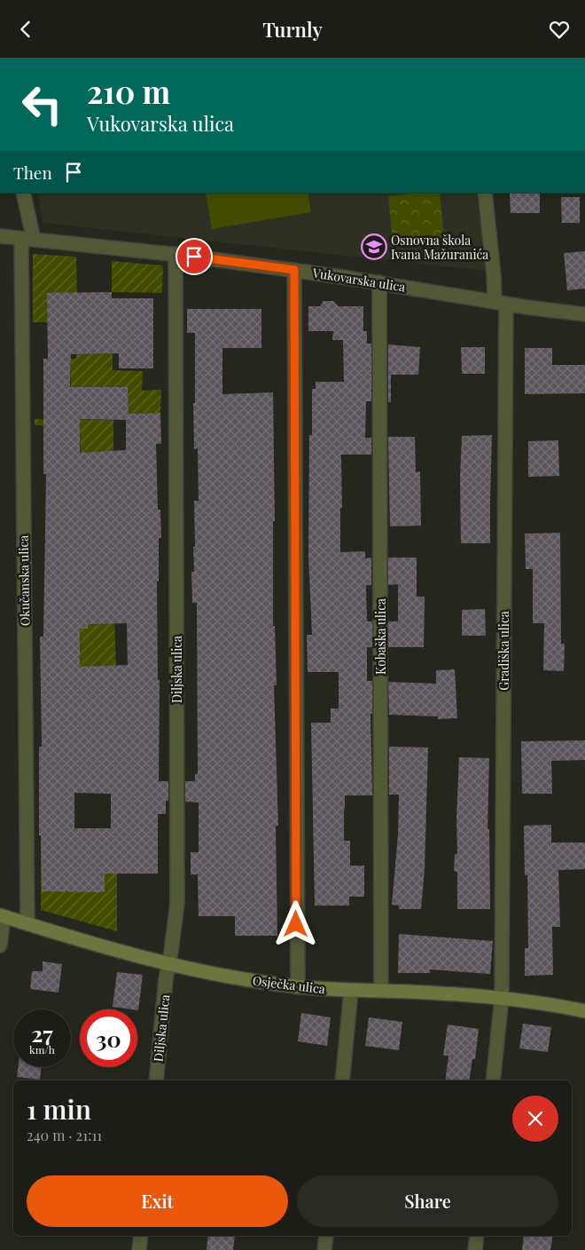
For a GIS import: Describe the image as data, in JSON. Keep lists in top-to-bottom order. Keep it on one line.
{"streets":{"street":["Vukovarska ulica","Okučanska ulica","Kobaška ulica","Gradiška ulica","Diljska ulica","Osječka ulica"]},"crossings":[["Vukovarska ulica","Okučanska ulica"],["Vukovarska ulica","Kobaška ulica"],["Vukovarska ulica","Gradiška ulica"],["Vukovarska ulica","Diljska ulica"],["Okučanska ulica","Osječka ulica"],["Kobaška ulica","Osječka ulica"],["Gradiška ulica","Osječka ulica"],["Diljska ulica","Osječka ulica"]],"places":{"school or university":["Osnovna škola Ivana Mažuranića"]},"page":{"header":"Turnly","turn":["210 m","Vukovarska ulica"],"then":"Then","speed":"27 km/h","limit":"30","heading":["1 min","240 m · 21:11"],"buttons":["Exit","Share"]}}
